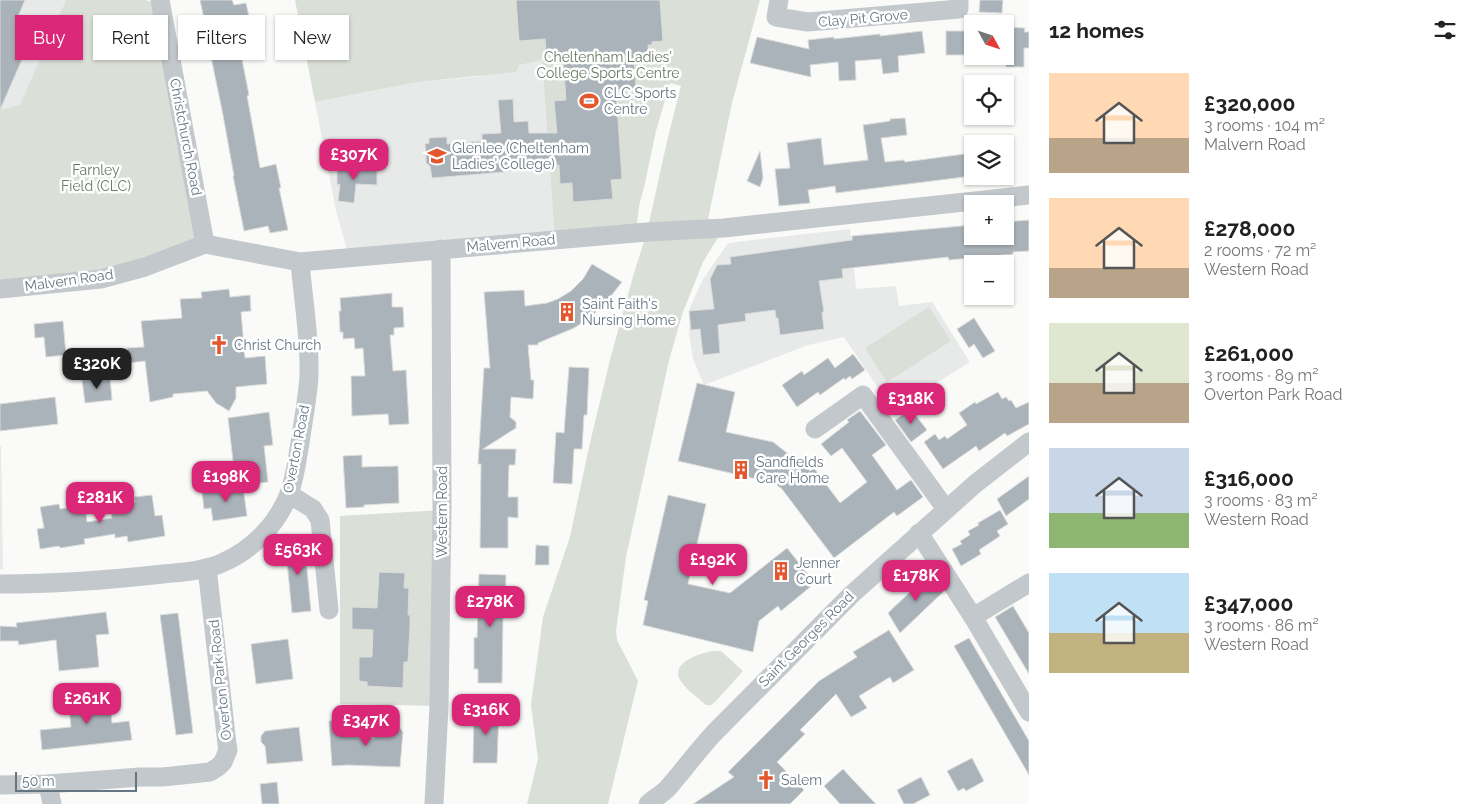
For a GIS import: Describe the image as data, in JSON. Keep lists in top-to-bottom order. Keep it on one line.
{"streets":{"street":["Clay Pit Grove","Christchurch Road","Malvern Road","Overton Road","Western Road","Saint Georges Road","Overton Park Road"]},"crossings":[["Christchurch Road","Malvern Road"],["Malvern Road","Overton Road"],["Malvern Road","Western Road"],["Overton Road","Overton Park Road"]],"parks":["Cheltenham Ladies' College Sports Centre","Farnley Field (CLC)"],"places":{"sports":["CLC Sports Centre"],"school or university":["Glenlee (Cheltenham Ladies' College)"],"building":["Saint Faith's Nursing Home","Sandfields Care Home","Jenner Court"],"church":["Christ Church","Salem"]},"scale_bar":"50 m","north":"bottom right","page":{"heading":"12 homes","map_buttons":["+","−"],"chip":["Buy","Rent","Filters","New"],"list":[{"name":"£320,000","note":"3 rooms · 104 m² · Malvern Road"},{"name":"£278,000","note":"2 rooms · 72 m² · Western Road"},{"name":"£261,000","note":"3 rooms · 89 m² · Overton Park Road"},{"name":"£316,000","note":"3 rooms · 83 m² · Western Road"},{"name":"£347,000","note":"3 rooms · 86 m² · Western Road"}],"price":["£307K","£320K","£318K","£198K","£281K","£563K","£192K","£178K","£278K","£261K","£316K","£347K"],"scale":"50 m"}}
